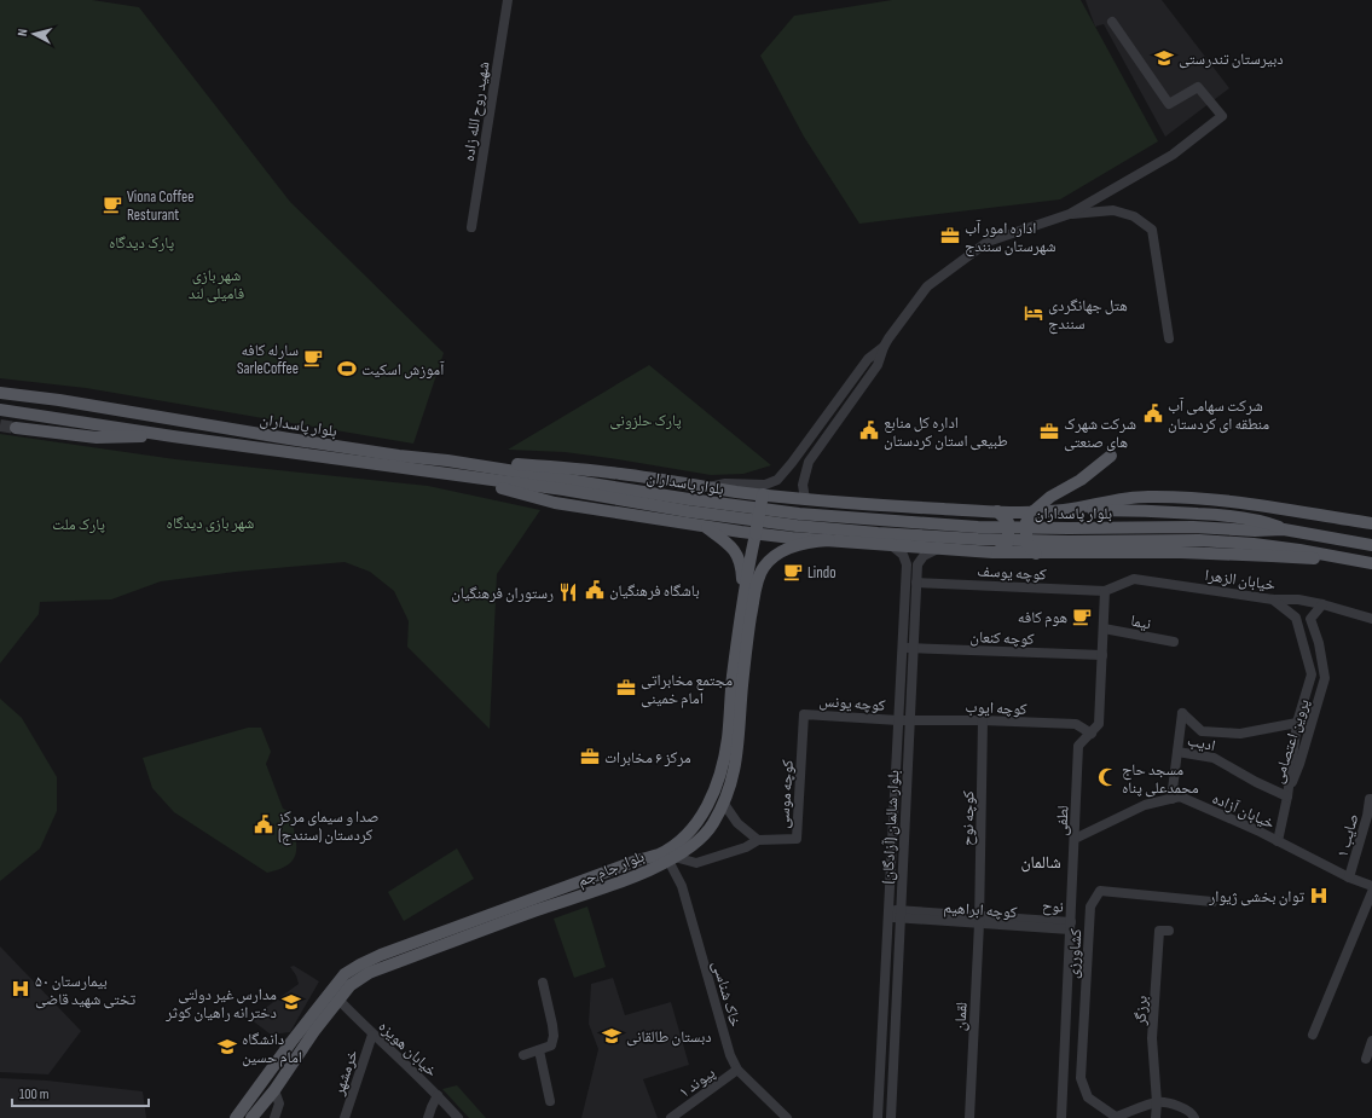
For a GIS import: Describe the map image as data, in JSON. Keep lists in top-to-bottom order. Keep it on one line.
{"streets":{"main road":["بلوار پاسداران","بلوار جام جم"],"street":["شهید روح الله زاده","کوچه یوسف","خیابان الزهرا","نیما","کوچه کنعان","کوچه یونس","کوچه ایوب","پروین اعتصامی","ادیب","کوچه موسی","خیابان آزاده","کوچه نوح","لطفی","بلوار شالمان (آزادگان)","صایب ۱","کوچه ابراهیم","کشاورزی","خاک شناسی","برزگر","لقمان","خیابان هویزه","خرمشهر","پیوند ۱"]},"crossings":[["کوچه یوسف","خیابان الزهرا"],["کوچه یوسف","لطفی"],["کوچه یوسف","بلوار شالمان (آزادگان)"],["خیابان الزهرا","پروین اعتصامی"],["خیابان الزهرا","لطفی"],["نیما","لطفی"],["کوچه کنعان","لطفی"],["کوچه کنعان","بلوار شالمان (آزادگان)"],["کوچه یونس","کوچه ایوب"],["کوچه یونس","کوچه موسی"],["کوچه یونس","بلوار شالمان (آزادگان)"],["کوچه ایوب","کوچه نوح"],["کوچه ایوب","لطفی"],["کوچه ایوب","بلوار شالمان (آزادگان)"],["پروین اعتصامی","ادیب"],["خیابان آزاده","لطفی"],["خیابان آزاده","صایب ۱"],["کوچه نوح","کوچه ابراهیم"],["کوچه نوح","لقمان"],["لطفی","کوچه ابراهیم"],["بلوار شالمان (آزادگان)","کوچه ابراهیم"],["بلوار جام جم","خاک شناسی"],["بلوار جام جم","خیابان هویزه"],["کوچه ابراهیم","لقمان"],["خاک شناسی","پیوند ۱"],["خیابان هویزه","خرمشهر"]],"districts":["شالمان"],"parks":["پارک دیدگاه","شهر بازی فامیلی لند","پارک حلزونی","شهر بازی دیدگاه","پارک ملت"],"places":{"school or university":["دبیرستان تندرستی","مدارس غیر دولتی دخترانه راهیان کوثر","دبستان طالقانی","دانشگاه امام حسین"],"cafe":["Viona Coffee Resturant","سارله کافه SarleCoffee","Lindo","هوم کافه"],"office":["اداره امور آب شهرستان سنندج","شرکت شهرک های صنعتی","مجتمع مخابراتی امام خمینی","مرکز ۶ مخابرات"],"hotel":["هتل جهانگردی سنندج"],"sports":["آموزش اسکیت"],"public building":["شرکت سهامی آب منطقه ای کردستان","اداره کل منابع طبیعی استان کردستان","باشگاه فرهنگیان","صدا و سیمای مرکز کردستان (سنندج)"],"restaurant":["رستوران فرهنگیان"],"mosque":["مسجد حاج محمدعلی پناه"],"hospital":["توان بخشی ژیوار","بیمارستان ۵۰ تختی شهید قاضی"]},"scale_bar":"100 m","north":"left"}
